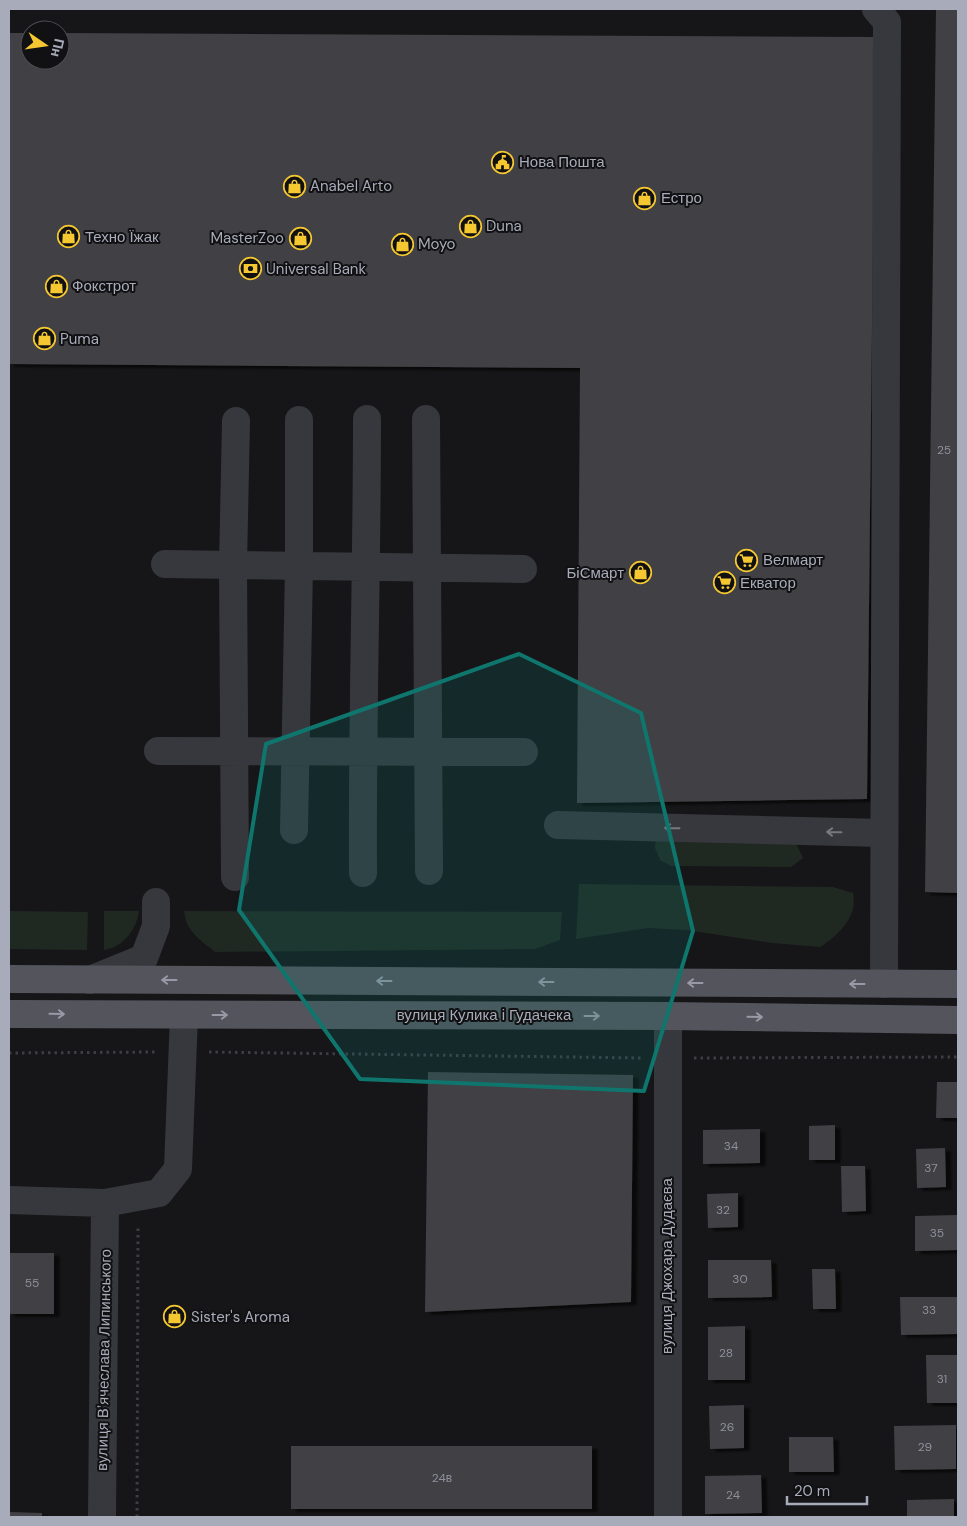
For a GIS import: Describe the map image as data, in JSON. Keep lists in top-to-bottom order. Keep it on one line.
{"streets":{"main road":["вулиця Кулика і Гудачека"],"street":["вулиця Джохара Дудаєва","вулиця Вʼячеслава Липинського"]},"crossings":[["вулиця Кулика і Гудачека","вулиця Джохара Дудаєва"]],"places":{"public building":["Нова Пошта"],"shop":["Anabel Arto","Естро","Duna","Техно Їжак","MasterZoo","Moyo","Фокстрот","Puma","БіСмарт","Sister's Aroma"],"bank":["Universal Bank"],"supermarket":["Велмарт","Екватор"]},"house_numbers":["25","34","37","32","35","30","55","33","28","31","26","29","24в","24"],"scale_bar":"20 m","north":"right"}
